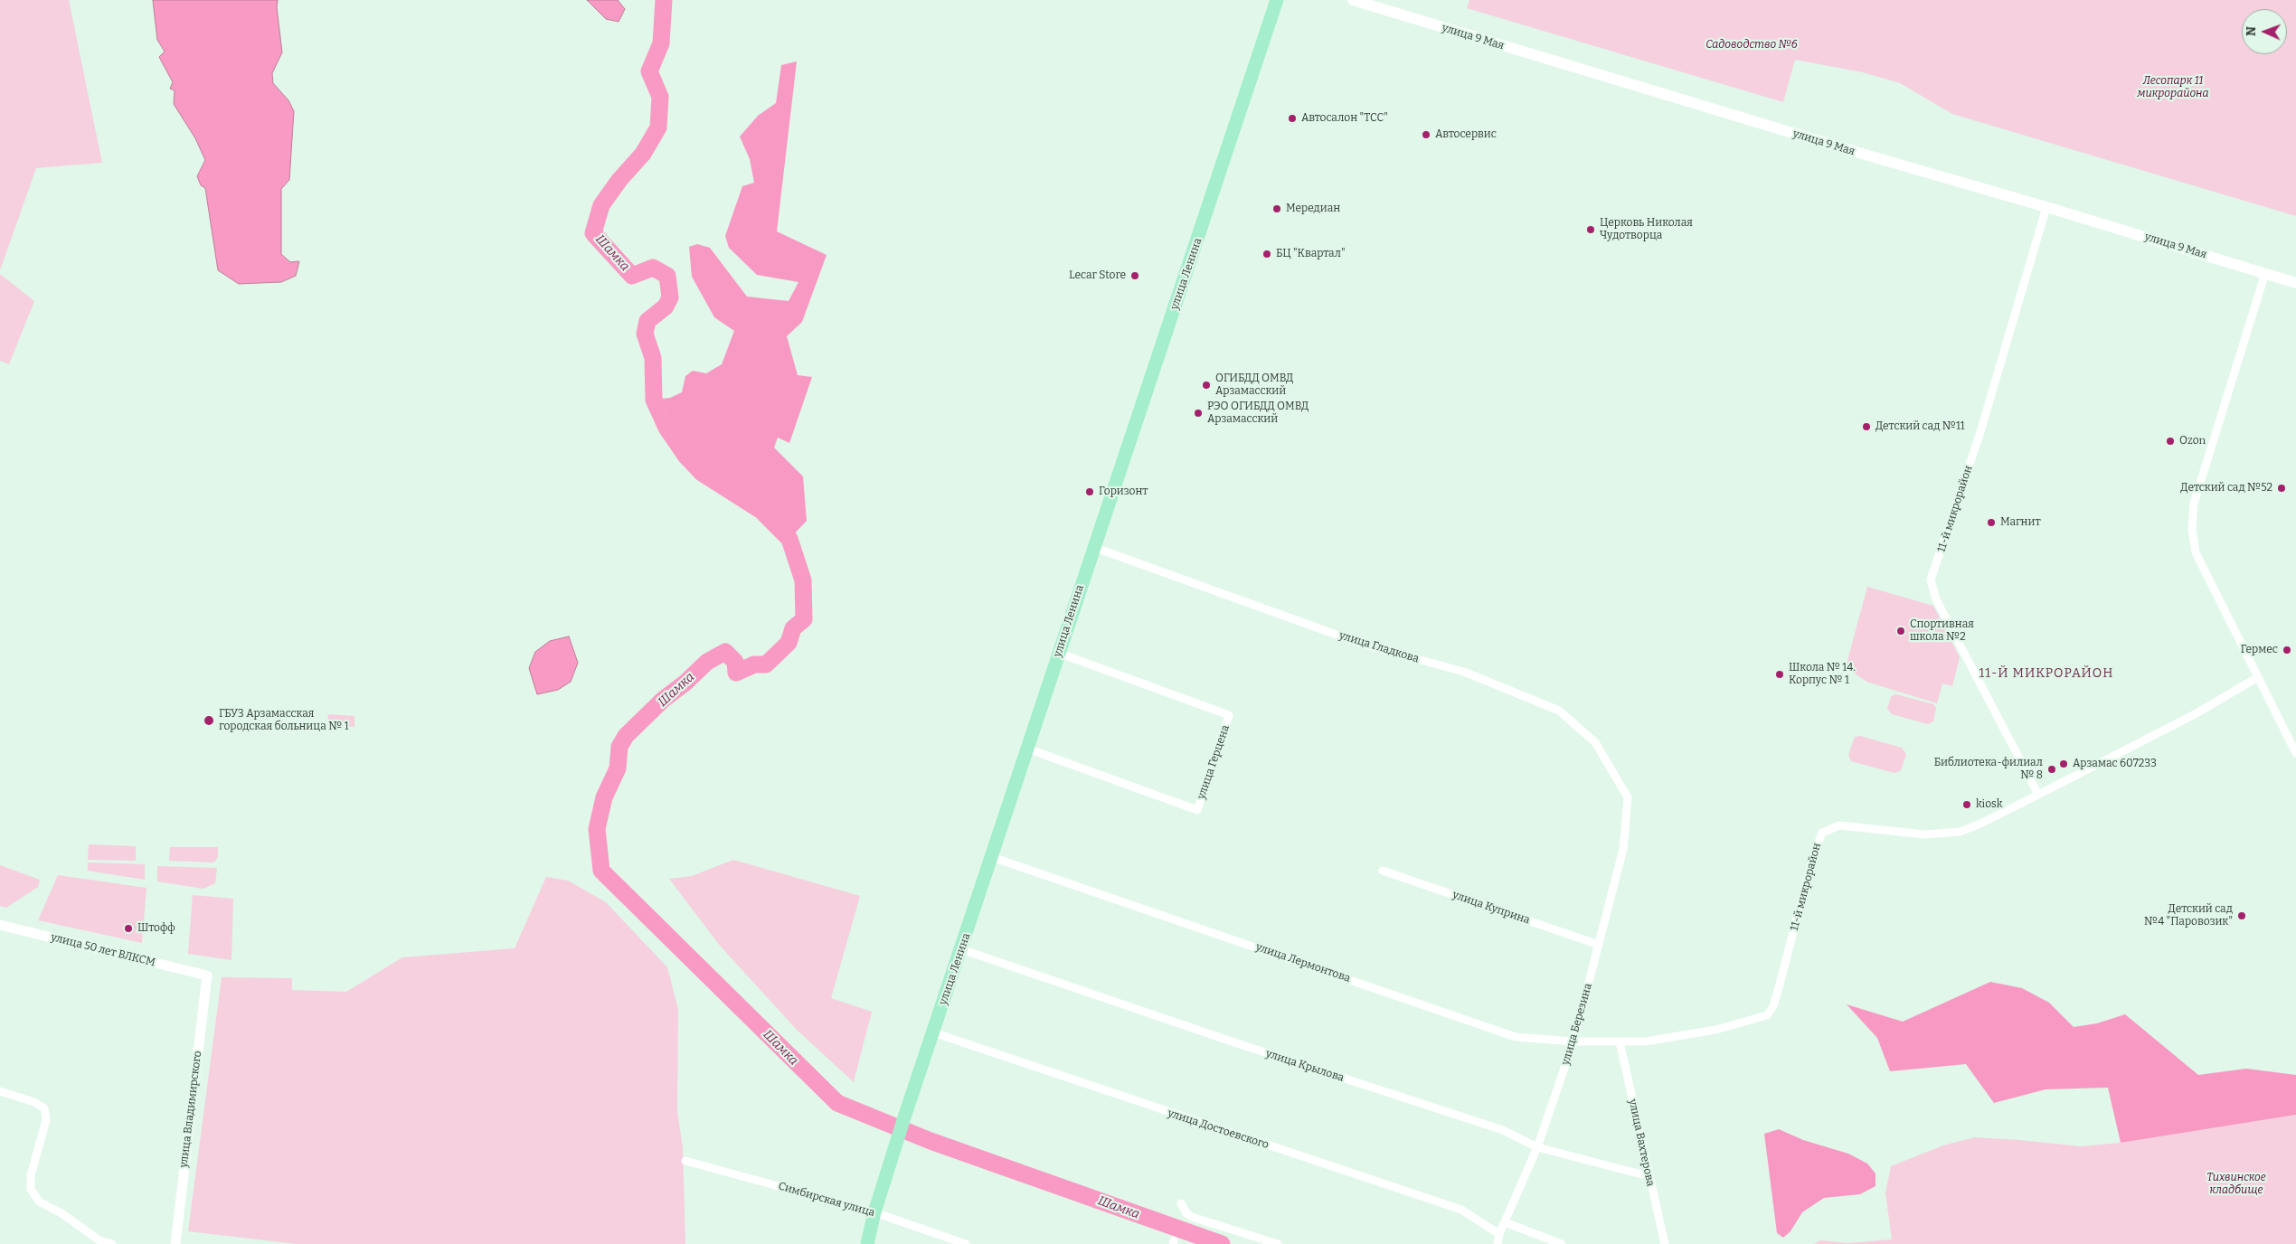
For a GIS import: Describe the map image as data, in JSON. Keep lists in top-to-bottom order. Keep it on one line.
{"streets":{"main road":["улица 9 Мая","улица Ленина"],"street":["11-й микрорайон","улица Гладкова","улица Герцена","улица Куприна","улица 50 лет ВЛКСМ","улица Лермонтова","улица Березина","улица Крылова","улица Владимирского","улица Достоевского","улица Вахтерова","Симбирская улица"]},"crossings":[["улица 9 Мая","11-й микрорайон"],["улица Ленина","улица Гладкова"],["улица Ленина","улица Герцена"],["улица Ленина","улица Лермонтова"],["улица Ленина","улица Крылова"],["улица Ленина","улица Достоевского"],["улица Ленина","Симбирская улица"],["11-й микрорайон","улица Лермонтова"],["11-й микрорайон","улица Вахтерова"],["улица Гладкова","улица Березина"],["улица Куприна","улица Березина"],["улица 50 лет ВЛКСМ","улица Владимирского"],["улица Лермонтова","улица Березина"],["улица Лермонтова","улица Вахтерова"],["улица Березина","улица Крылова"],["улица Березина","улица Достоевского"],["улица Крылова","улица Вахтерова"]],"districts":["11-Й МИКРОРАЙОН"],"water":["Шамка"],"parks":["Садоводство №6","Лесопарк 11 микрорайона","Тихвинское кладбище"],"places":["Автосалон \"ТСС\"","Автосервис","Мередиан","Церковь Николая Чудотворца","БЦ \"Квартал\"","Lecar Store","ОГИБДД ОМВД Арзамасский","РЭО ОГИБДД ОМВД Арзамасский","Детский сад №11","Ozon","Детский сад №52","Горизонт","Магнит","Спортивная школа №2","Гермес","Школа № 14. Корпус № 1","ГБУЗ Арзамасская городская больница № 1","Арзамас 607233","Библиотека-филиал № 8","kiosk","Детский сад №4 \"Паровозик\"","Штофф"],"north":"left"}
